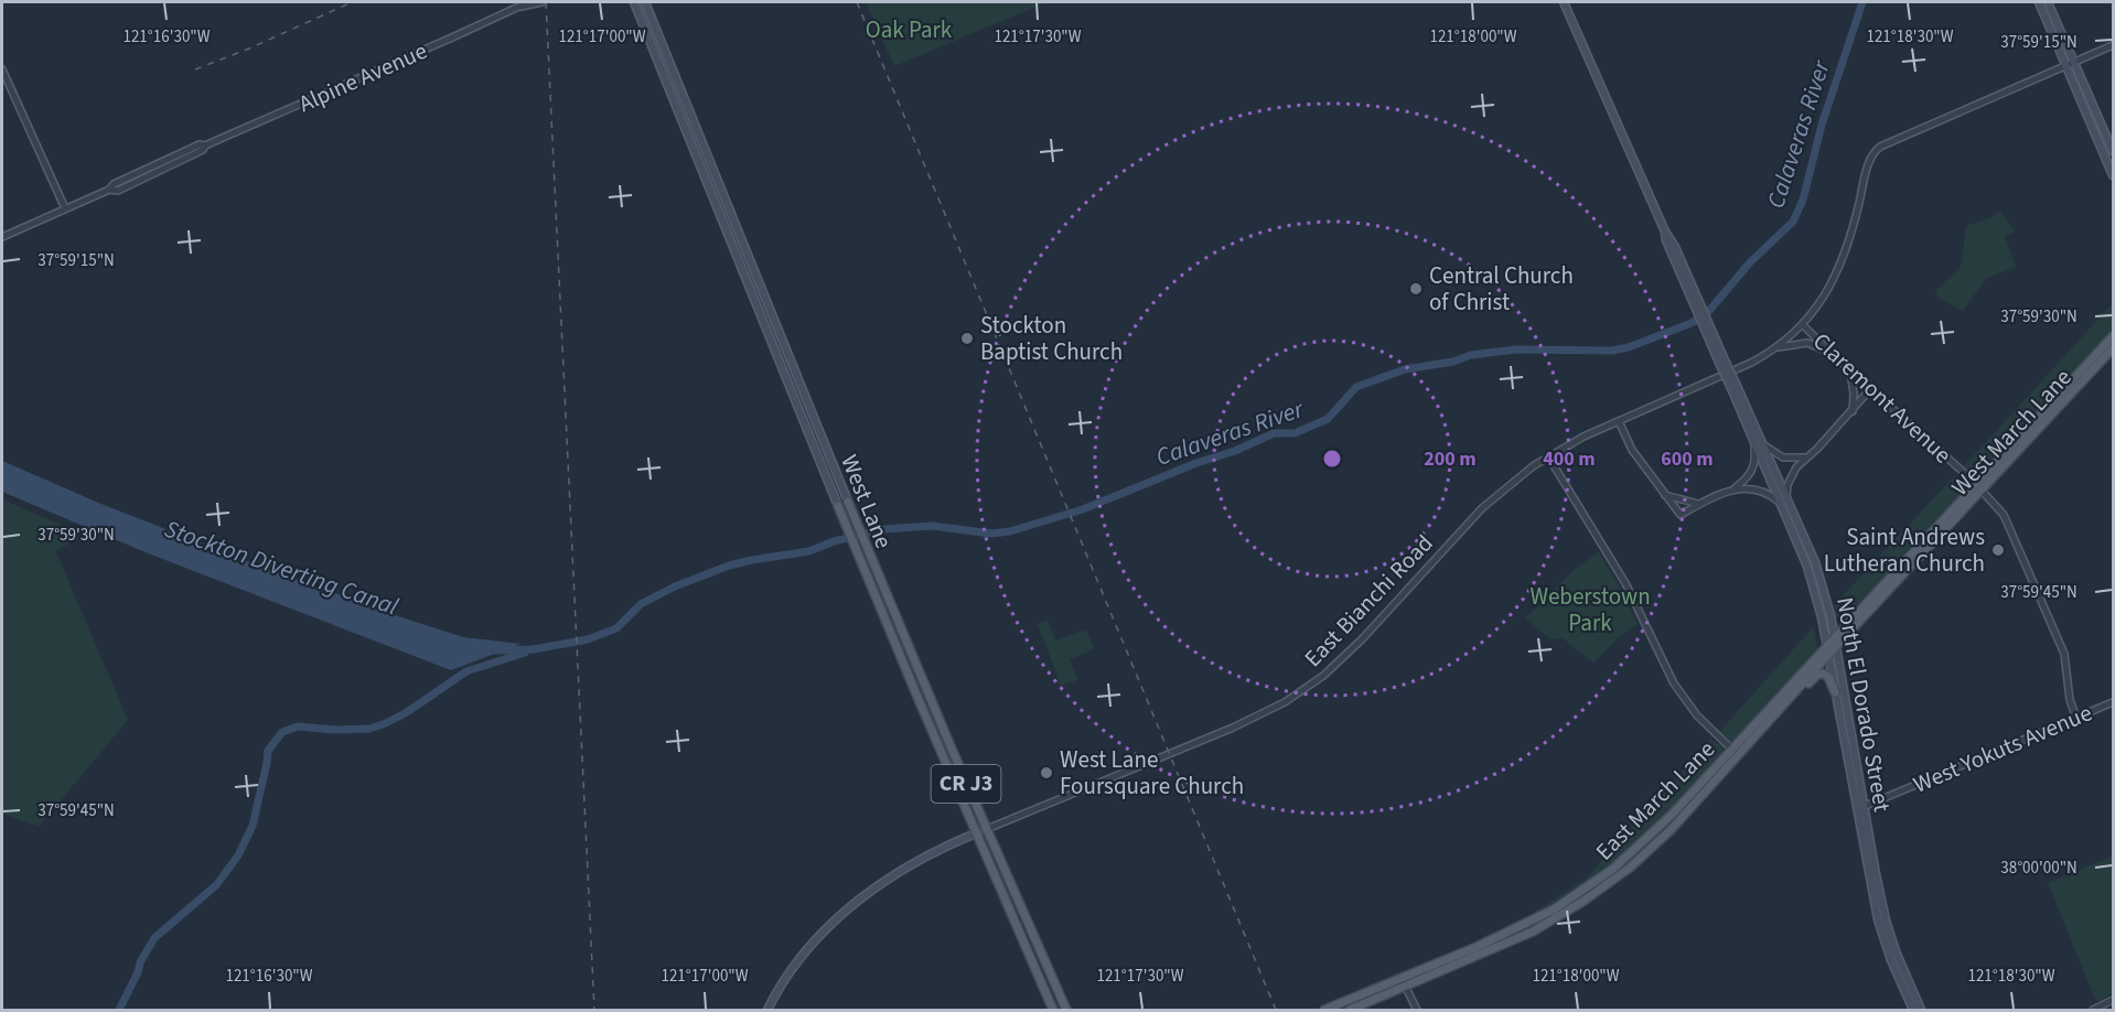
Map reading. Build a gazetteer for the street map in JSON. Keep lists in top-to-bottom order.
{
  "streets": {
    "main road": [
      "West March Lane",
      "West Lane",
      "East Bianchi Road",
      "North El Dorado Street",
      "CR J3",
      "East March Lane"
    ],
    "street": ["Alpine Avenue", "Claremont Avenue", "West Yokuts Avenue"]
  },
  "crossings": [
    ["Claremont Avenue", "West March Lane"],
    ["Claremont Avenue", "West Yokuts Avenue"],
    ["West March Lane", "North El Dorado Street"],
    ["West March Lane", "East March Lane"],
    ["West Lane", "East Bianchi Road"],
    ["North El Dorado Street", "West Yokuts Avenue"],
    ["North El Dorado Street", "East March Lane"]
  ],
  "water": ["Calaveras River", "Stockton Diverting Canal"],
  "parks": ["Oak Park", "Weberstown Park"],
  "places": [
    "Central Church of Christ",
    "Stockton Baptist Church",
    "Saint Andrews Lutheran Church",
    "West Lane Foursquare Church"
  ],
  "coordinates": [
    "121°16'30\"W",
    "121°17'00\"W",
    "121°17'30\"W",
    "121°18'00\"W",
    "121°18'30\"W",
    "37°59'15\"N",
    "37°59'30\"N",
    "37°59'45\"N",
    "38°00'00\"N"
  ],
  "rings": ["200 m", "400 m", "600 m"]
}
